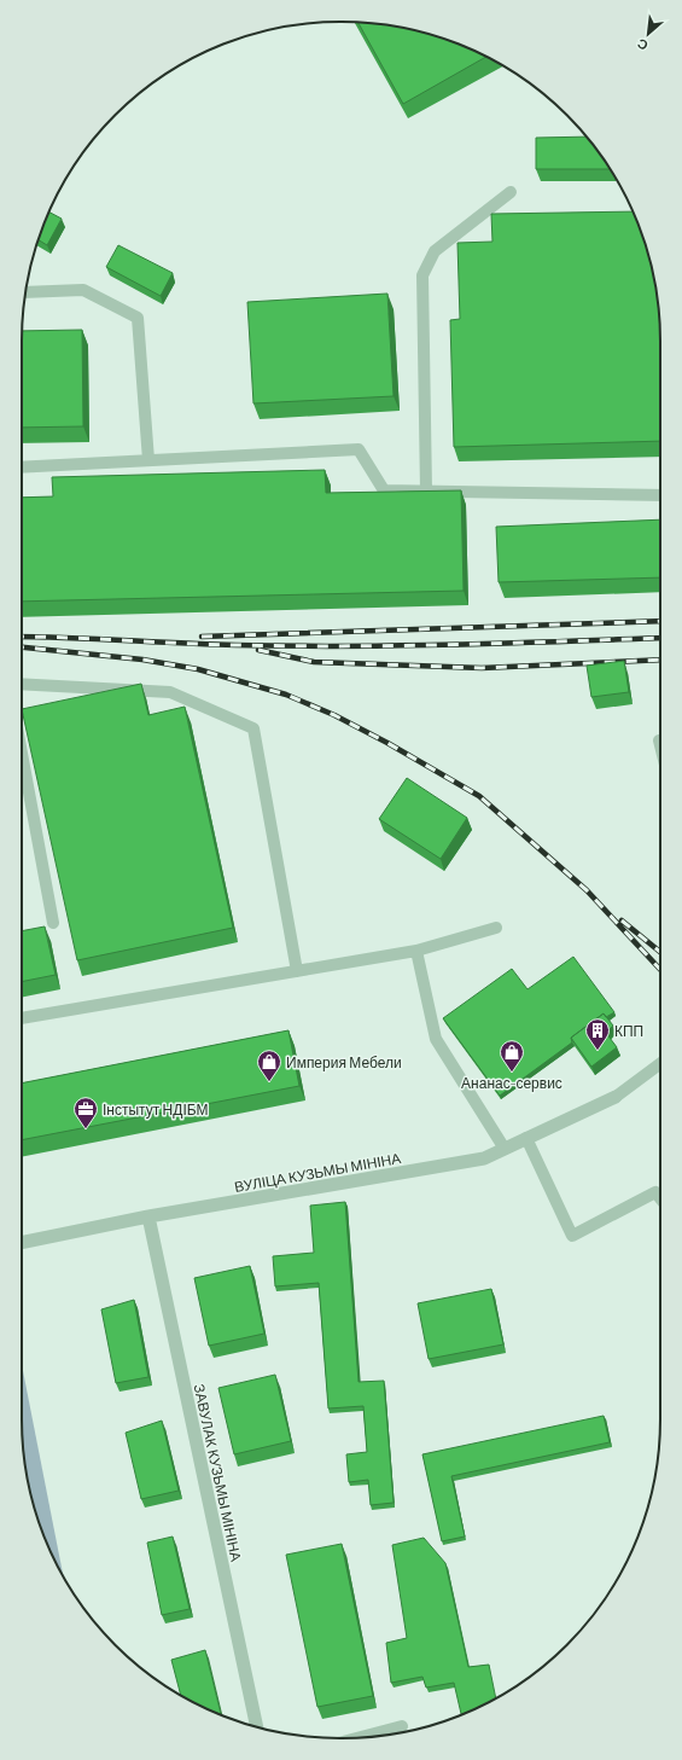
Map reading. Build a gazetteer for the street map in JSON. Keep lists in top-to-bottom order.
{
  "streets": {
    "street": ["ВУЛІЦА КУЗЬМЫ МІНІНА", "ЗАВУЛАК КУЗЬМЫ МІНІНА"]
  },
  "crossings": [
    ["ВУЛІЦА КУЗЬМЫ МІНІНА", "ЗАВУЛАК КУЗЬМЫ МІНІНА"]
  ],
  "places": {
    "building": ["КПП"],
    "shop": ["Ананас-сервис", "Империя Мебели"],
    "office": ["Інстытут НДІБМ"]
  },
  "north": "bottom left"
}
